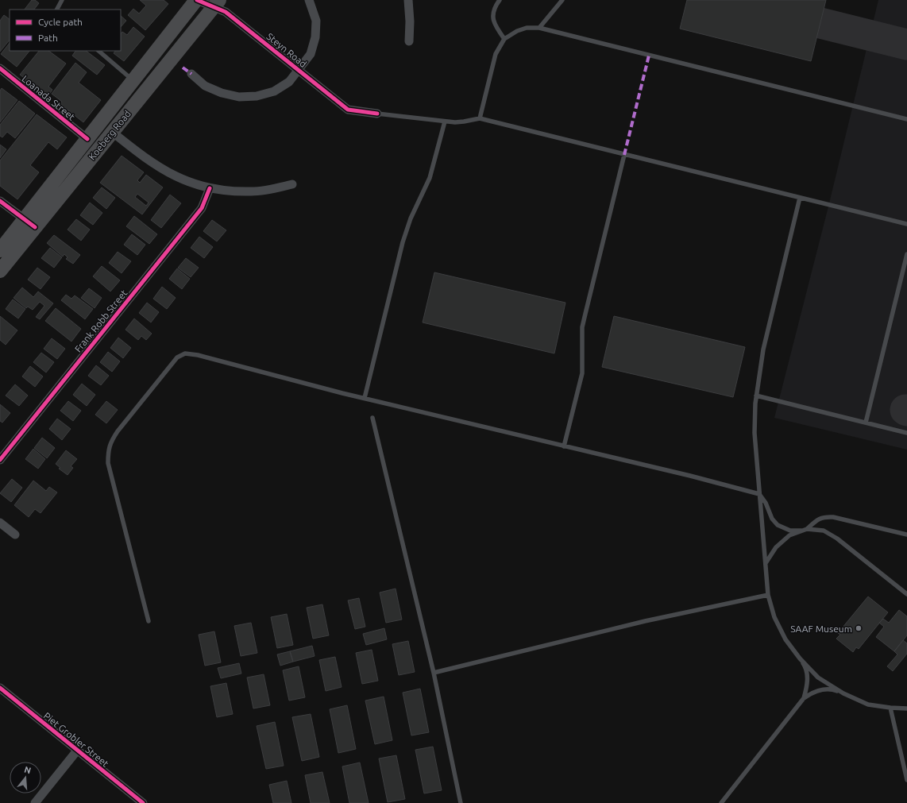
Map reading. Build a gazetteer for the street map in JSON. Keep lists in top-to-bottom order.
{
  "streets": {
    "main road": ["Koeberg Road"],
    "street": [
      "Steyn Road",
      "Loanada Street",
      "Frank Robb Street",
      "Piet Grobler Street"
    ]
  },
  "crossings": [
    ["Steyn Road", "Koeberg Road"],
    ["Loanada Street", "Koeberg Road"]
  ],
  "places": ["SAAF Museum"],
  "legend": ["Cycle path", "Path"],
  "north": "top"
}
